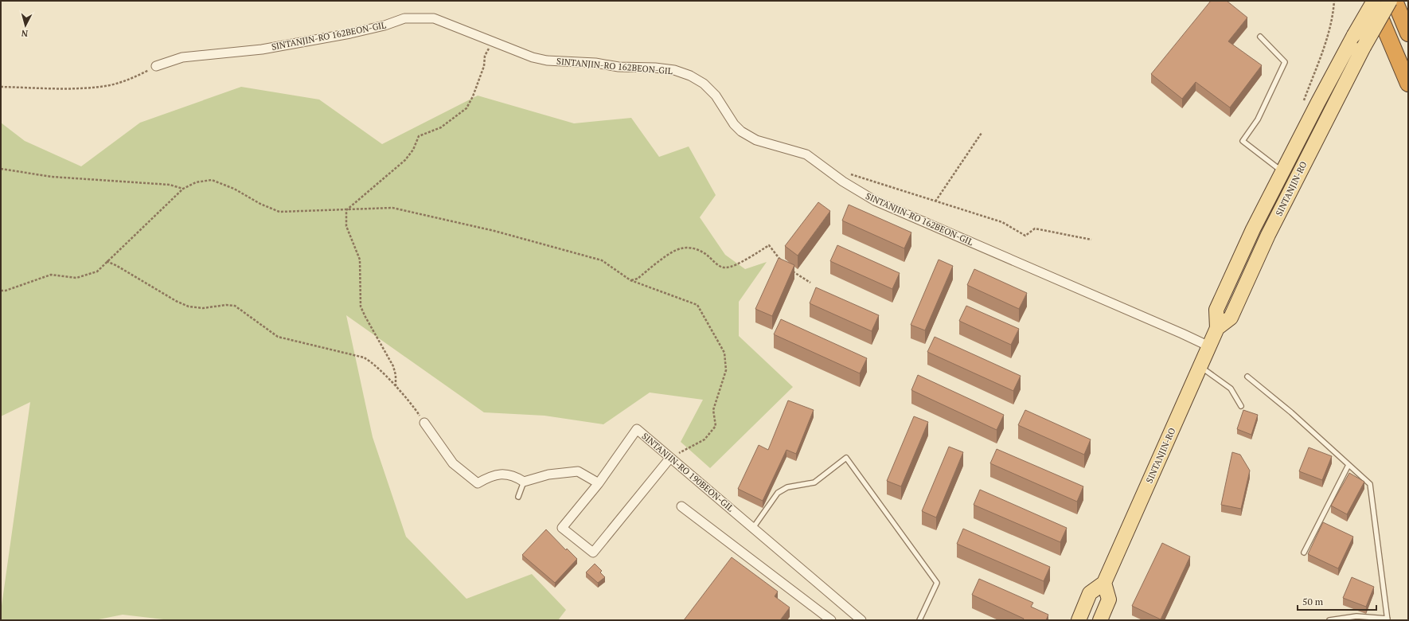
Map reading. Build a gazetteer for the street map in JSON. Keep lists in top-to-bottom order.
{
  "streets": {
    "main road": ["SINTANJIN-RO"],
    "street": ["SINTANJIN-RO 162BEON-GIL", "SINTANJIN-RO 190BEON-GIL"]
  },
  "crossings": [
    ["SINTANJIN-RO 162BEON-GIL", "SINTANJIN-RO"]
  ],
  "scale_bar": "50 m",
  "north": "bottom"
}
